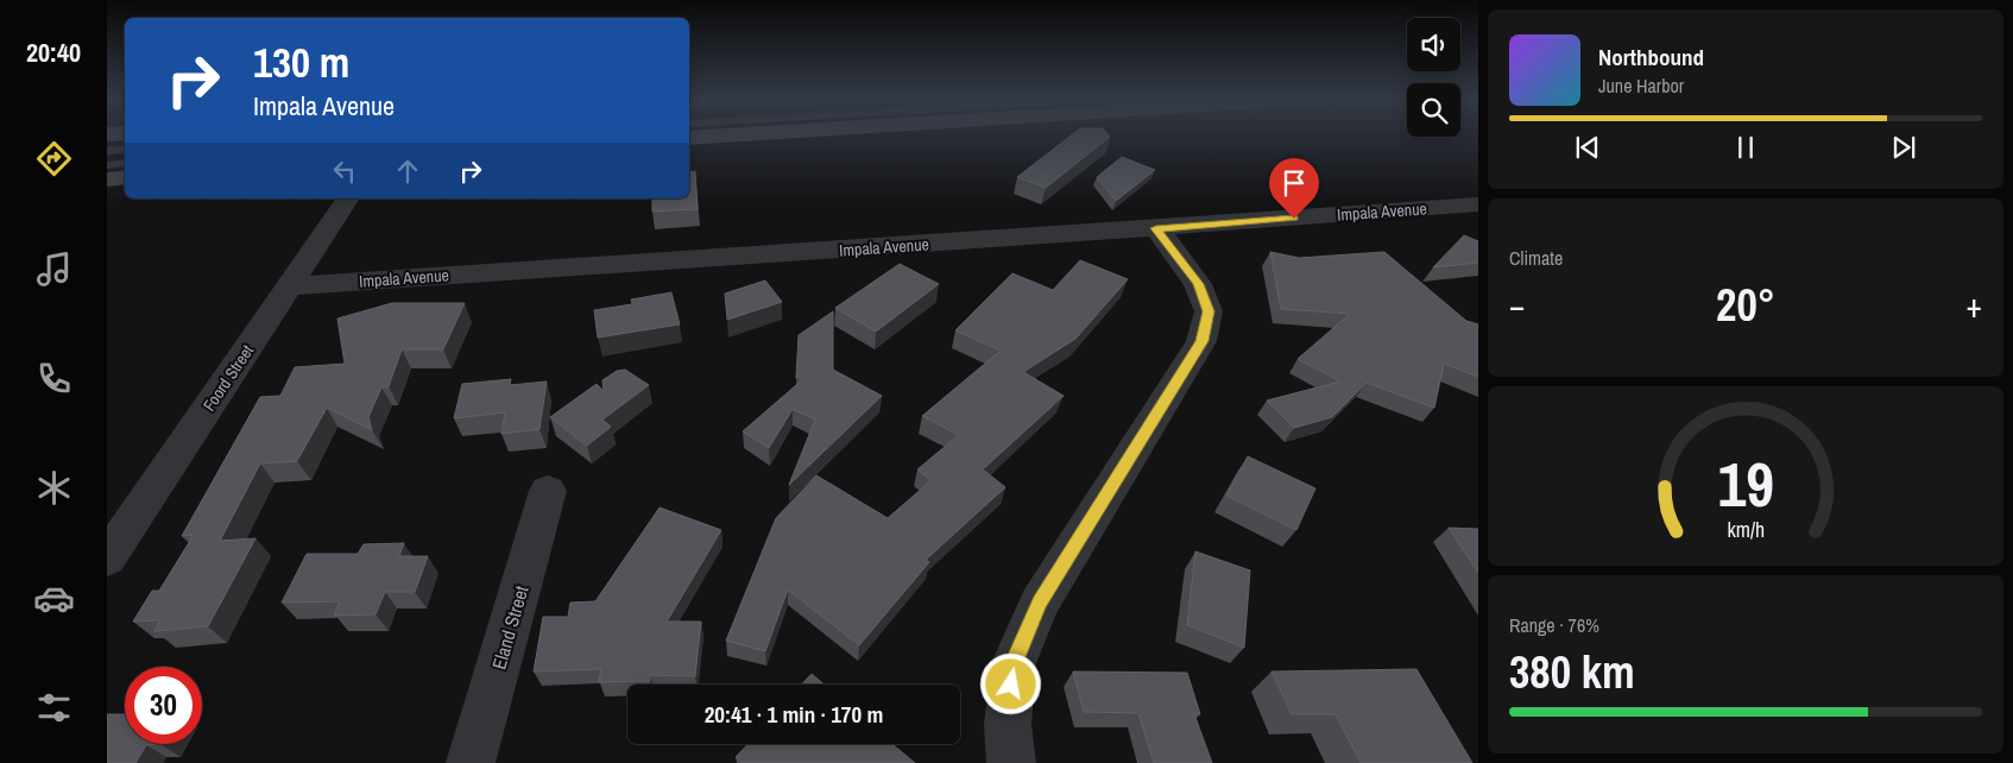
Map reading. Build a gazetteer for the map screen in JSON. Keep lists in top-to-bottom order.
{
  "streets": {
    "street": ["Impala Avenue", "Foord Street", "Eland Street"]
  },
  "crossings": [
    ["Impala Avenue", "Foord Street"]
  ],
  "page": {
    "tabs": "20:40",
    "turn": ["130 m", "Impala Avenue"],
    "song": ["Northbound", "June Harbor"],
    "tile": [
      "Climate",
      ["Range · 76%", "380 km"]
    ],
    "heat": ["−", "20°", "+"],
    "limit": "30",
    "trip": "20:41 · 1 min · 170 m",
    "gauge": ["19", "km/h"]
  }
}
